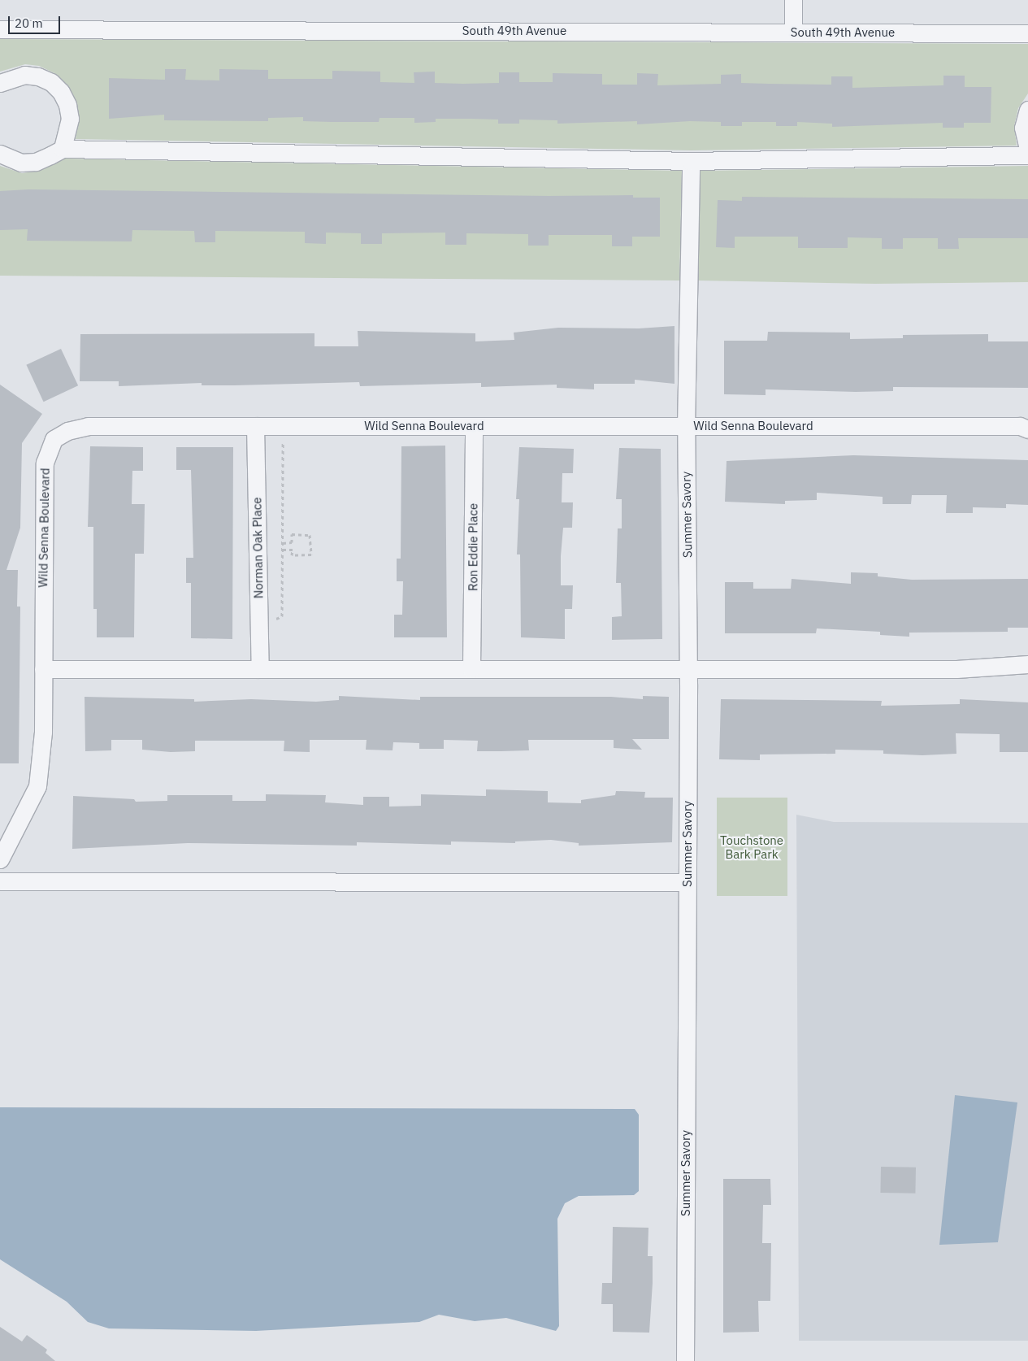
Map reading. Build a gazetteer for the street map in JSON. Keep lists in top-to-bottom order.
{
  "streets": {
    "street": [
      "South 49th Avenue",
      "Wild Senna Boulevard",
      "Summer Savory",
      "Ron Eddie Place",
      "Norman Oak Place"
    ]
  },
  "crossings": [
    ["Wild Senna Boulevard", "Summer Savory"],
    ["Wild Senna Boulevard", "Ron Eddie Place"],
    ["Wild Senna Boulevard", "Norman Oak Place"]
  ],
  "parks": ["Touchstone Bark Park"],
  "scale_bar": "20 m"
}
